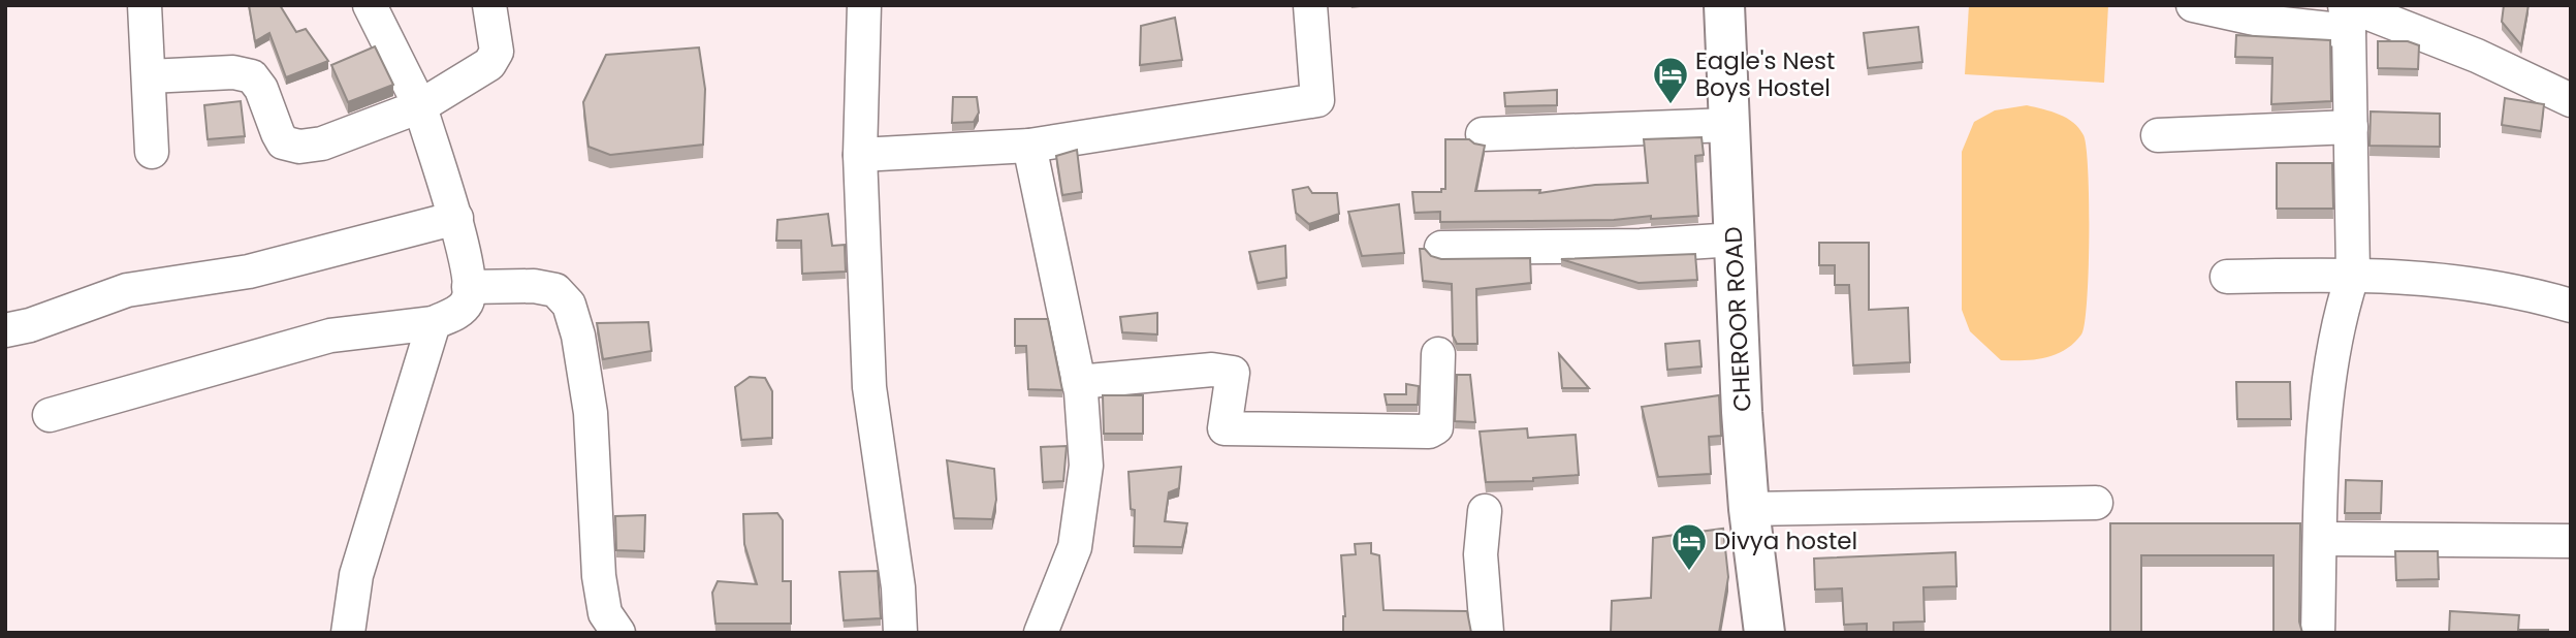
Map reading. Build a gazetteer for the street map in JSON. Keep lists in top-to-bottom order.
{
  "streets": {
    "main road": ["CHEROOR ROAD"]
  },
  "places": {
    "hotel": ["Eagle's Nest Boys Hostel", "Divya hostel"]
  }
}
